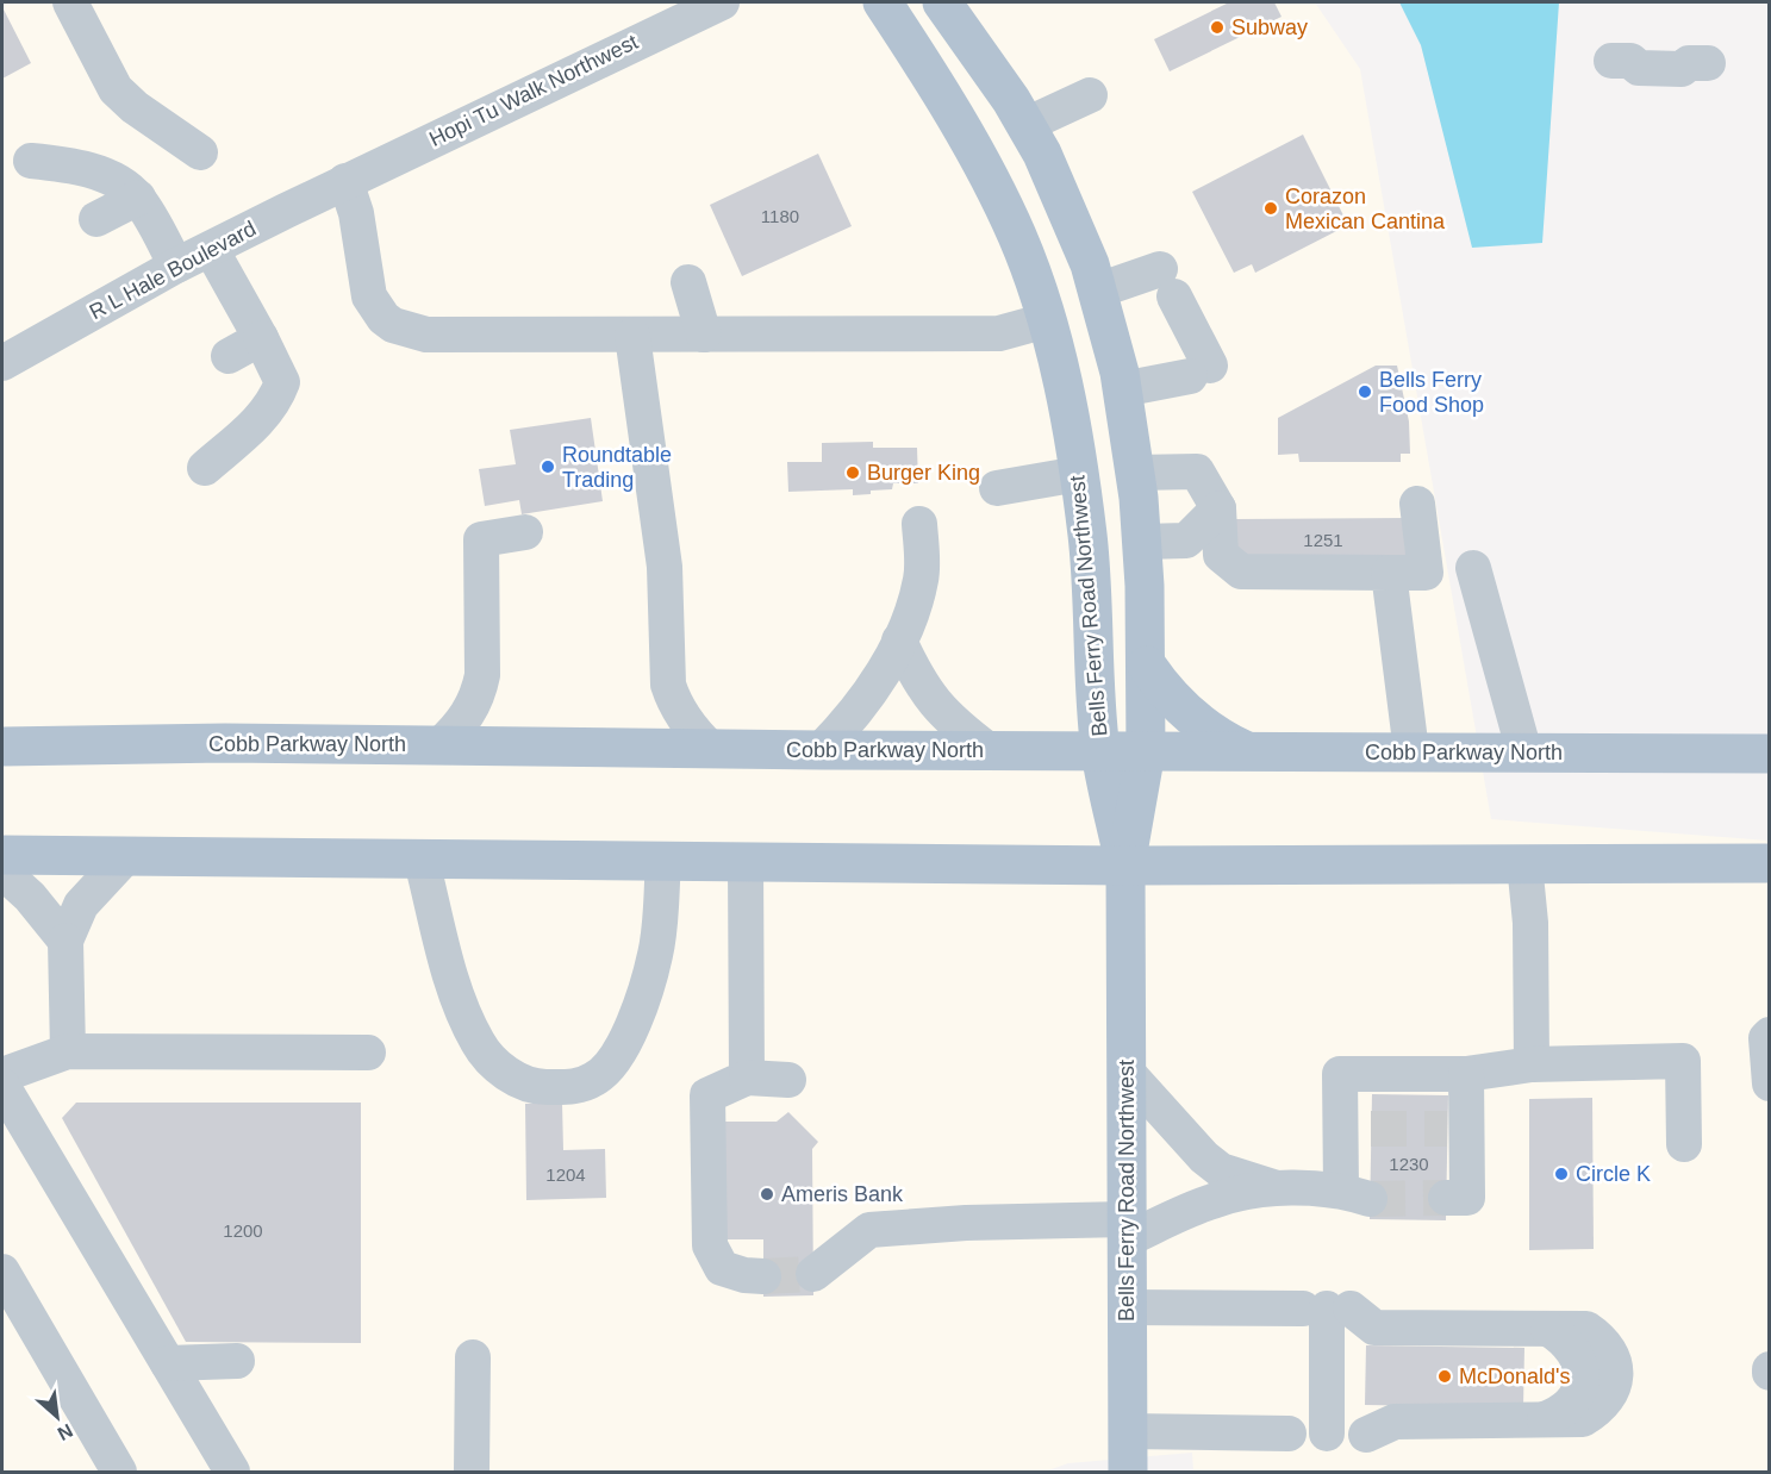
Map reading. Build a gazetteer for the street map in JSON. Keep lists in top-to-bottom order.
{
  "streets": {
    "main road": ["Bells Ferry Road Northwest", "Cobb Parkway North"],
    "street": ["Hopi Tu Walk Northwest", "R L Hale Boulevard"]
  },
  "crossings": [
    ["Hopi Tu Walk Northwest", "R L Hale Boulevard"],
    ["Bells Ferry Road Northwest", "Cobb Parkway North"]
  ],
  "places": [
    "Subway",
    "Corazon Mexican Cantina",
    "Bells Ferry Food Shop",
    "Roundtable Trading",
    "Burger King",
    "Circle K",
    "Ameris Bank",
    "McDonald's"
  ],
  "house_numbers": [
    "1180",
    "1251",
    "1230",
    "1204",
    "1200"
  ],
  "north": "bottom right"
}
